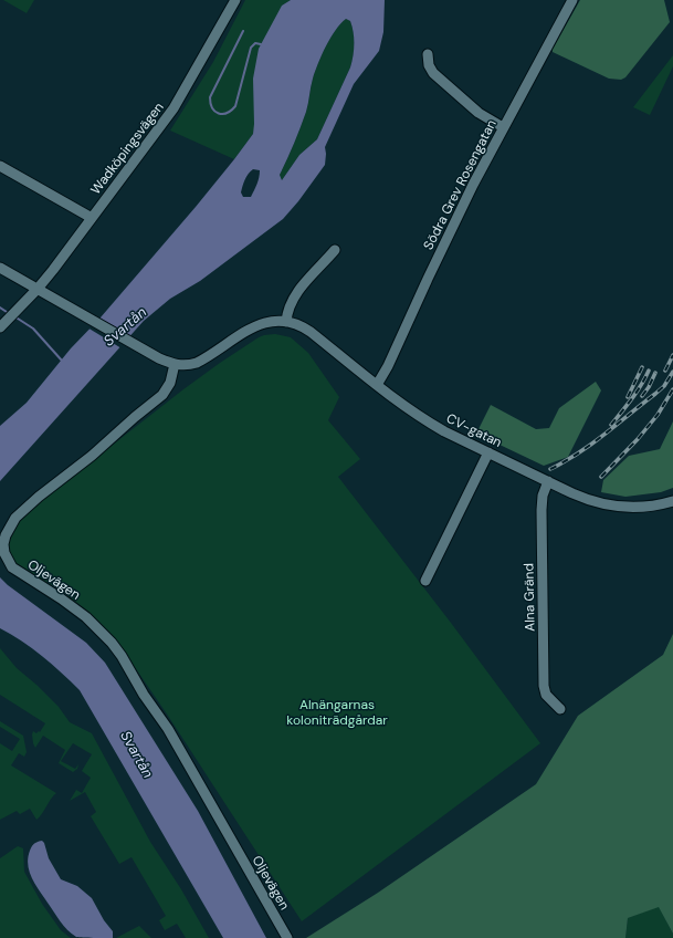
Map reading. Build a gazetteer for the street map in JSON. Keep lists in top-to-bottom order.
{
  "streets": {
    "street": [
      "Wadköpingsvägen",
      "Södra Grev Rosengatan",
      "CV-gatan",
      "Oljevägen",
      "Alna Gränd"
    ]
  },
  "crossings": [
    ["Södra Grev Rosengatan", "CV-gatan"],
    ["CV-gatan", "Alna Gränd"]
  ],
  "water": ["Svartån"],
  "parks": ["Alnängarnas koloniträdgårdar"]
}
